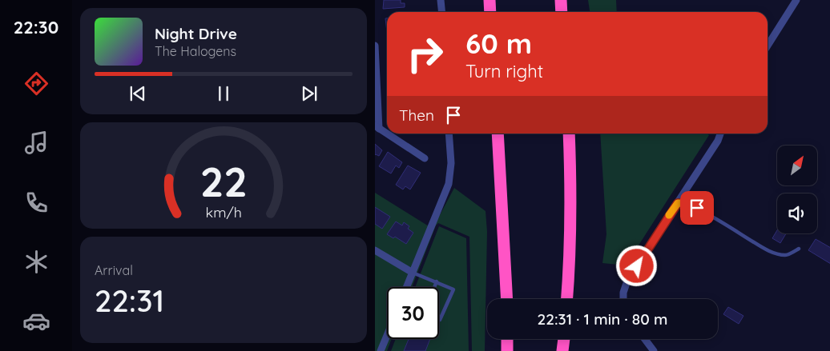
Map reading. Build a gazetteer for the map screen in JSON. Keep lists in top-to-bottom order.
{
  "north": "top right",
  "page": {
    "tabs": "22:30",
    "turn": ["60 m", "Turn right"],
    "song": ["Night Drive", "The Halogens"],
    "then": "Then",
    "tile": ["Arrival", "22:31"],
    "limit": "30",
    "trip": "22:31 · 1 min · 80 m",
    "gauge": ["22", "km/h"]
  }
}
